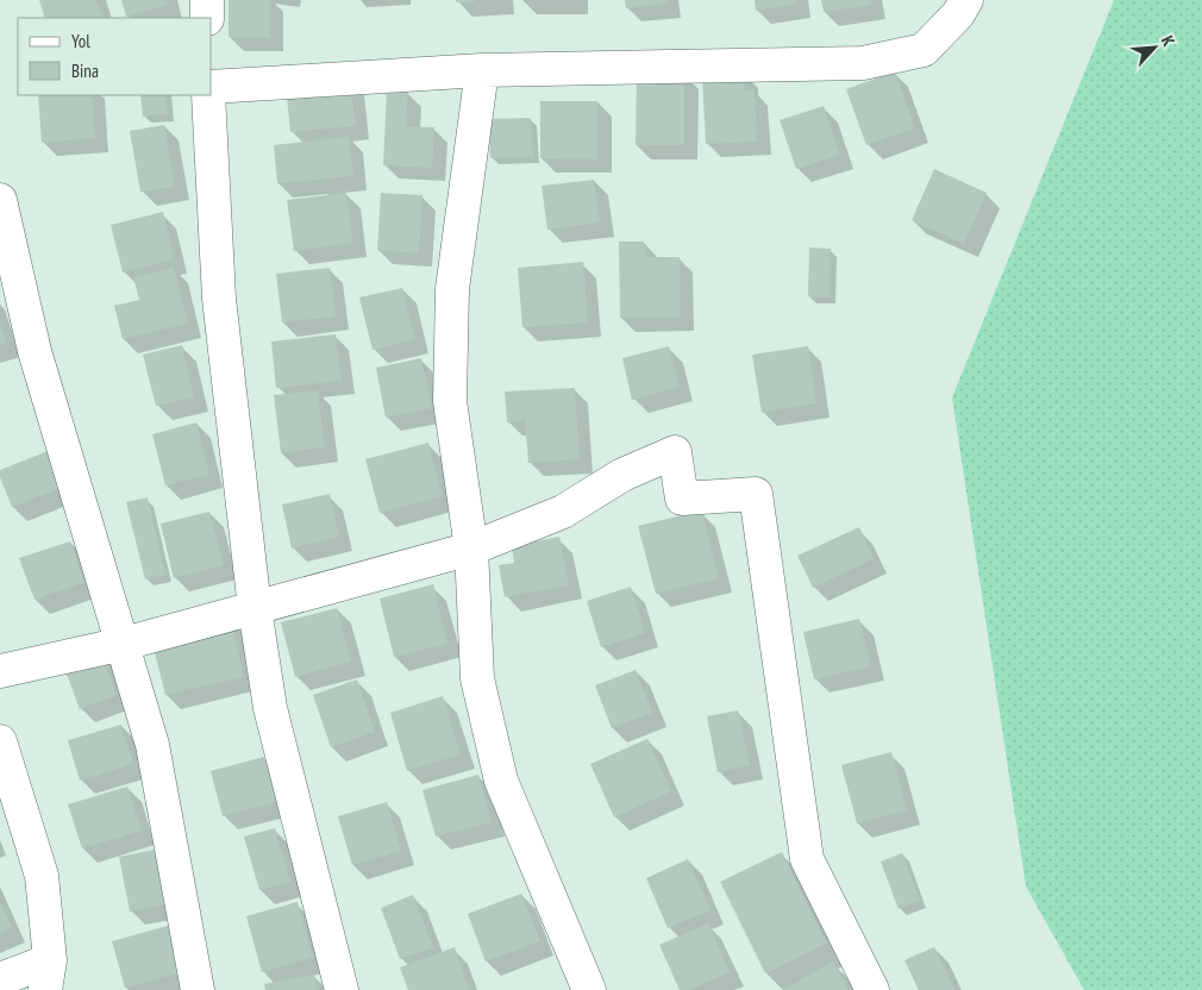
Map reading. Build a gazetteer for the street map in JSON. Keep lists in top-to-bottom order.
{
  "legend": ["Yol", "Bina"],
  "north": "top right"
}
